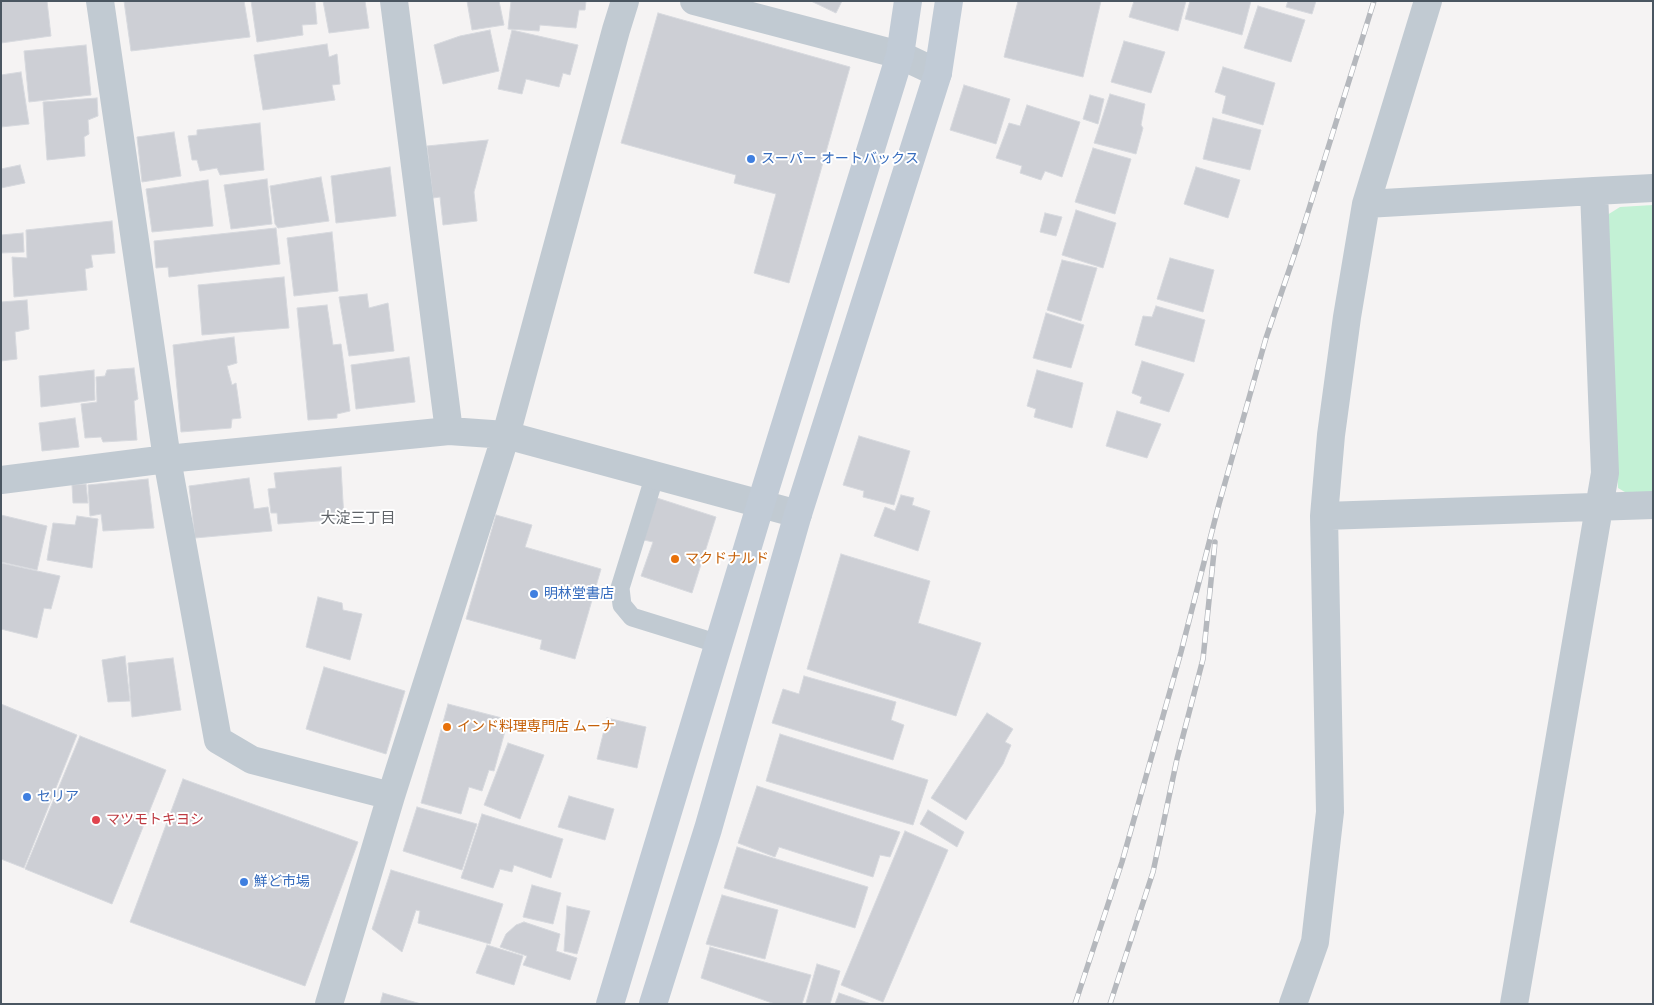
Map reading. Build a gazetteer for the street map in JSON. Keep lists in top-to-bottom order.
{
  "districts": ["大淀三丁目"],
  "places": [
    "スーパー オートバックス",
    "マクドナルド",
    "明林堂書店",
    "インド料理専門店 ムーナ",
    "セリア",
    "マツモトキヨシ",
    "鮮ど市場"
  ]
}
